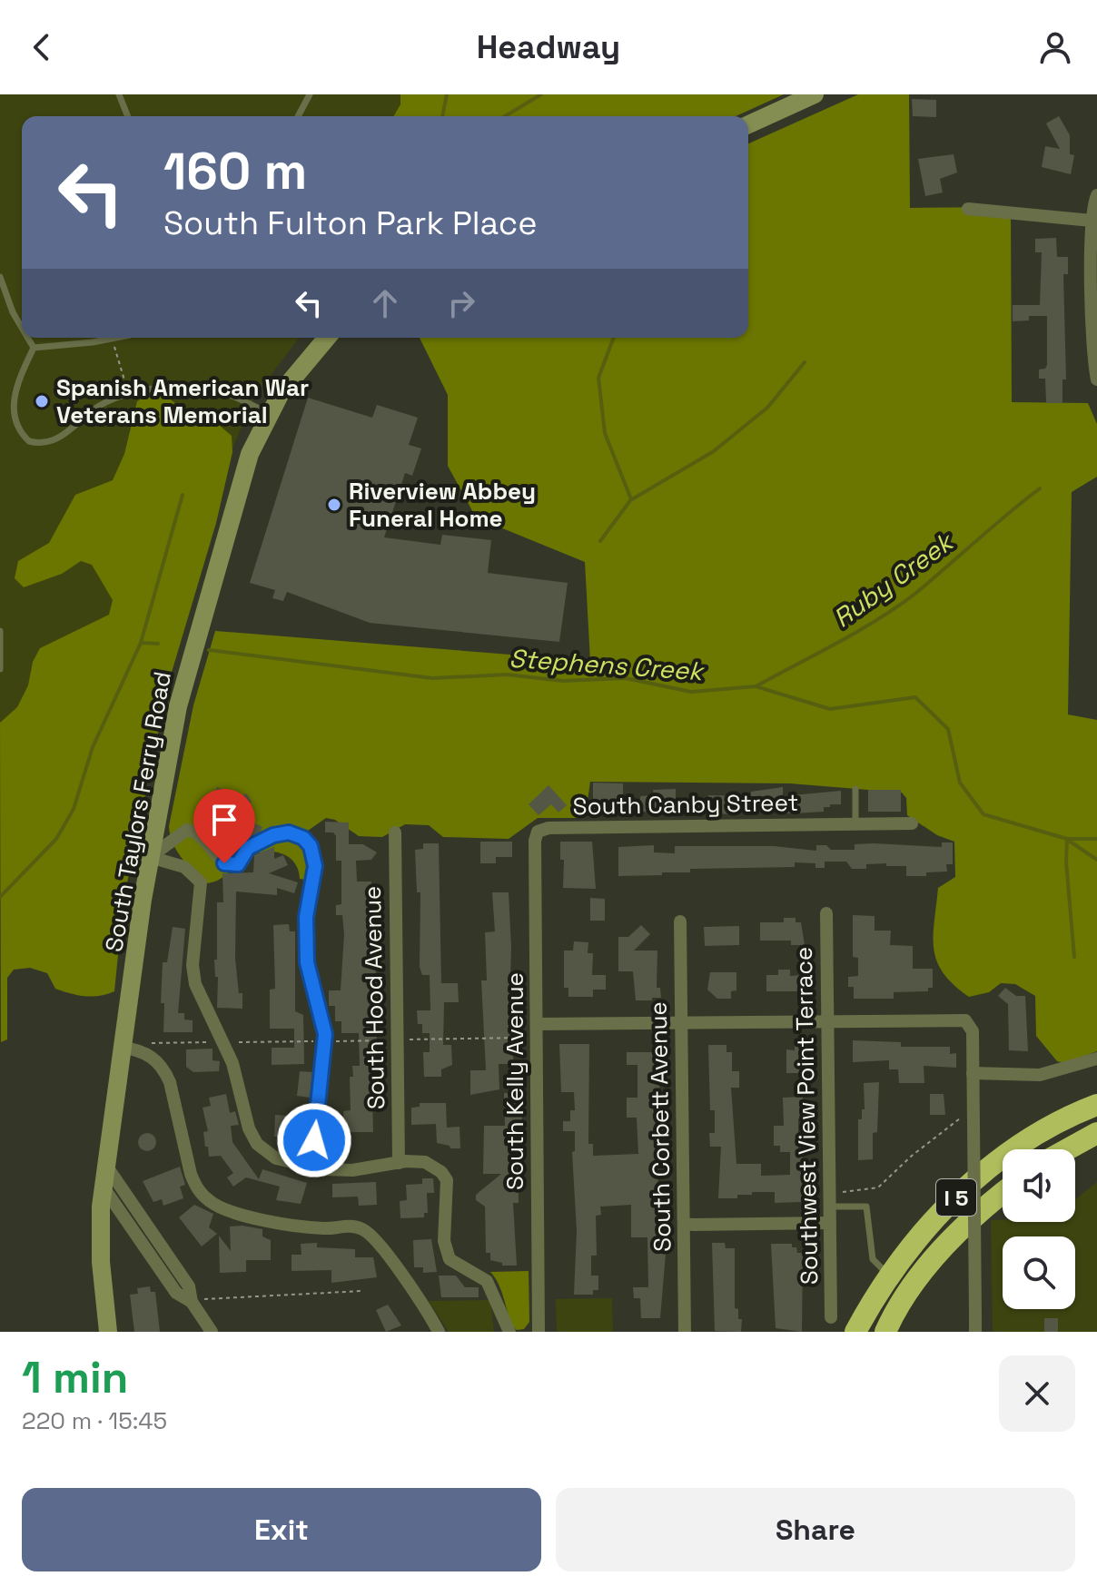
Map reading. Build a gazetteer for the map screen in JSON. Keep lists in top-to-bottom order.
{
  "streets": {
    "highway": ["I 5"],
    "main road": ["South Taylors Ferry Road"],
    "street": [
      "South Canby Street",
      "South Hood Avenue",
      "South Kelly Avenue",
      "Southwest View Point Terrace",
      "South Corbett Avenue"
    ]
  },
  "crossings": [
    ["South Canby Street", "South Kelly Avenue"]
  ],
  "water": ["Ruby Creek", "Stephens Creek"],
  "places": ["Spanish American War Veterans Memorial", "Riverview Abbey Funeral Home"],
  "page": {
    "header": "Headway",
    "turn": ["160 m", "South Fulton Park Place"],
    "heading": ["1 min", "220 m · 15:45"],
    "buttons": ["Exit", "Share"]
  }
}
